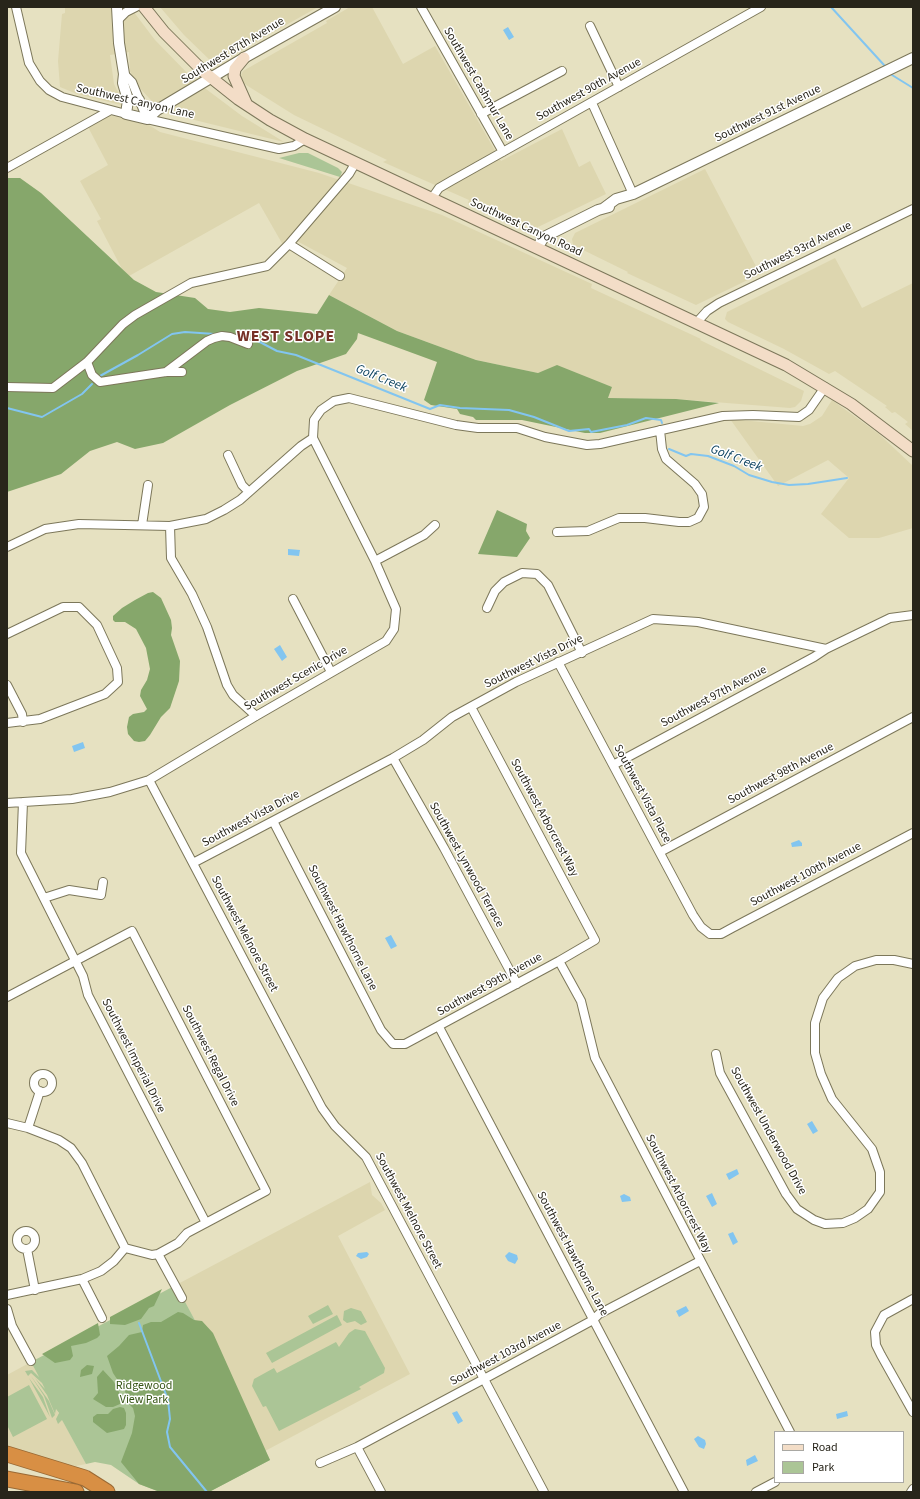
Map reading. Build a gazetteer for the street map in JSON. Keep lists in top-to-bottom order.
{
  "streets": {
    "main road": ["Southwest Canyon Road"],
    "street": [
      "Southwest 87th Avenue",
      "Southwest Cashmur Lane",
      "Southwest 90th Avenue",
      "Southwest Canyon Lane",
      "Southwest 91st Avenue",
      "Southwest 93rd Avenue",
      "Southwest Vista Drive",
      "Southwest Scenic Drive",
      "Southwest 97th Avenue",
      "Southwest 98th Avenue",
      "Southwest Vista Place",
      "Southwest Arborcrest Way",
      "Southwest Lynwood Terrace",
      "Southwest 100th Avenue",
      "Southwest Hawthorne Lane",
      "Southwest Melnore Street",
      "Southwest 99th Avenue",
      "Southwest Imperial Drive",
      "Southwest Regal Drive",
      "Southwest Underwood Drive",
      "Southwest 103rd Avenue"
    ]
  },
  "crossings": [
    ["Southwest 87th Avenue", "Southwest Canyon Lane"],
    ["Southwest 87th Avenue", "Southwest Canyon Road"],
    ["Southwest Cashmur Lane", "Southwest 90th Avenue"],
    ["Southwest 90th Avenue", "Southwest Canyon Road"],
    ["Southwest Canyon Lane", "Southwest Canyon Road"],
    ["Southwest 91st Avenue", "Southwest Canyon Road"],
    ["Southwest Canyon Road", "Southwest 93rd Avenue"],
    ["Southwest Vista Drive", "Southwest 97th Avenue"],
    ["Southwest Vista Drive", "Southwest Vista Place"],
    ["Southwest Vista Drive", "Southwest Arborcrest Way"],
    ["Southwest Vista Drive", "Southwest Lynwood Terrace"],
    ["Southwest Vista Drive", "Southwest Hawthorne Lane"],
    ["Southwest Vista Drive", "Southwest Melnore Street"],
    ["Southwest Scenic Drive", "Southwest Melnore Street"],
    ["Southwest Scenic Drive", "Southwest Imperial Drive"],
    ["Southwest 97th Avenue", "Southwest Vista Place"],
    ["Southwest 98th Avenue", "Southwest Vista Place"],
    ["Southwest Vista Place", "Southwest 100th Avenue"],
    ["Southwest Arborcrest Way", "Southwest 99th Avenue"],
    ["Southwest Arborcrest Way", "Southwest 103rd Avenue"],
    ["Southwest Lynwood Terrace", "Southwest 99th Avenue"],
    ["Southwest Hawthorne Lane", "Southwest 99th Avenue"],
    ["Southwest Hawthorne Lane", "Southwest 103rd Avenue"],
    ["Southwest Melnore Street", "Southwest 103rd Avenue"],
    ["Southwest Imperial Drive", "Southwest Regal Drive"]
  ],
  "districts": ["WEST SLOPE"],
  "water": ["Golf Creek"],
  "parks": ["Ridgewood View Park"],
  "legend": ["Road", "Park"]
}
